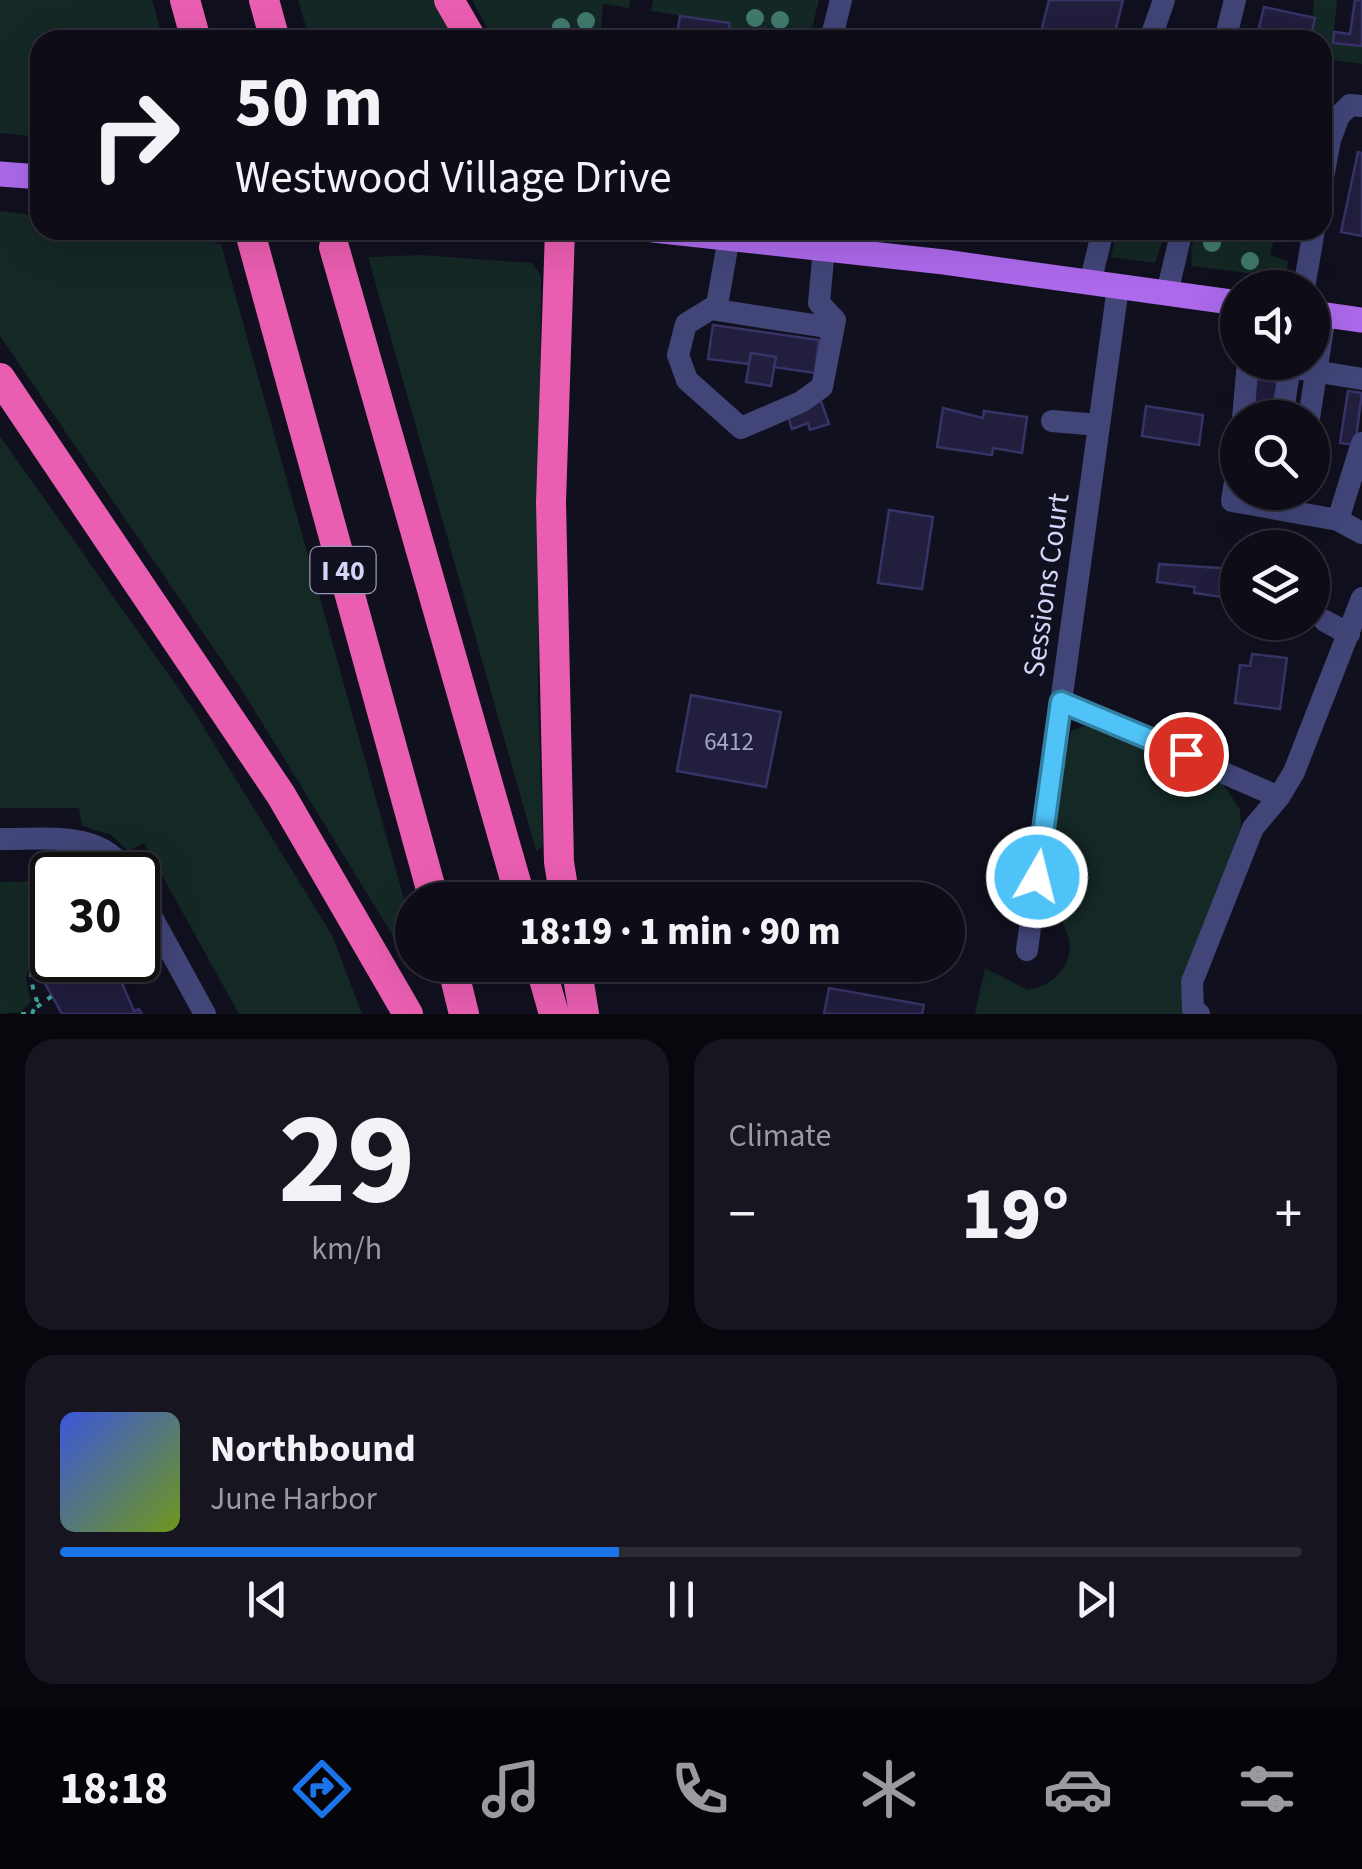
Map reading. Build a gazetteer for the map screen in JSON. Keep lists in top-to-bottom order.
{
  "streets": {
    "highway": ["I 40"],
    "street": ["Sessions Court"]
  },
  "house_numbers": ["6412"],
  "page": {
    "turn": ["50 m", "Westwood Village Drive"],
    "limit": "30",
    "trip": "18:19 · 1 min · 90 m",
    "tile": [
      ["29", "km/h"],
      "Climate"
    ],
    "heat": ["−", "19°", "+"],
    "song": ["Northbound", "June Harbor"],
    "tabs": "18:18"
  }
}
